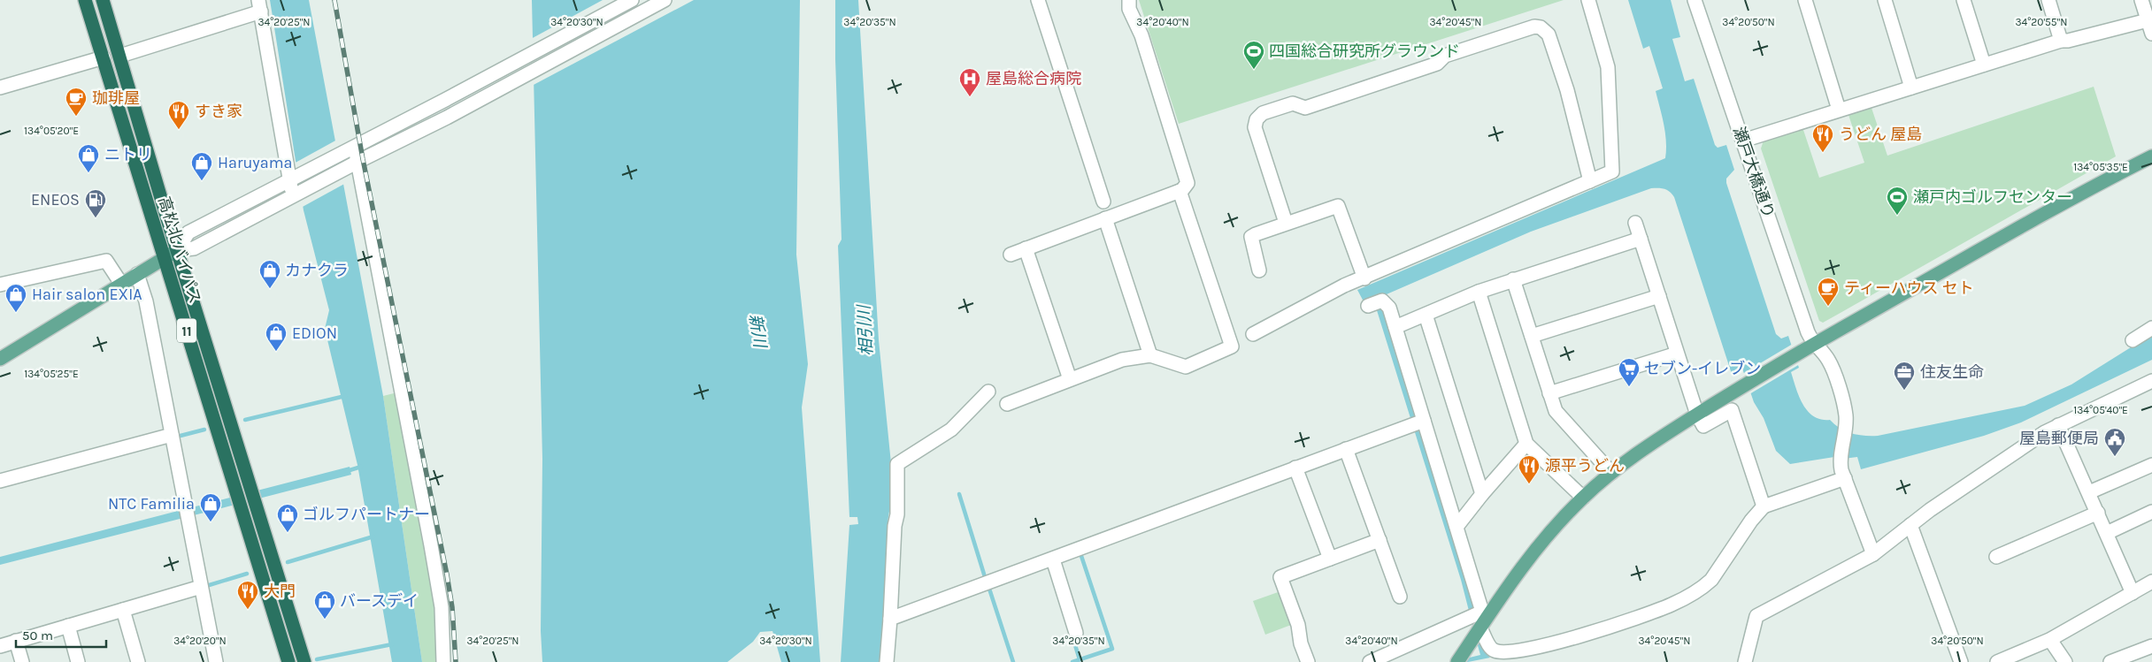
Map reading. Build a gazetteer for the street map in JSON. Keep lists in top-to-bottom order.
{
  "streets": {
    "highway": ["高松北バイパス", "11"],
    "street": ["瀬戸大橋通り"]
  },
  "water": ["新川", "相引川"],
  "places": {
    "sports": ["四国総合研究所グラウンド", "瀬戸内ゴルフセンター"],
    "hospital": ["屋島総合病院"],
    "cafe": ["珈琲屋", "ティーハウス セト"],
    "restaurant": [
      "すき家",
      "うどん 屋島",
      "源平うどん",
      "大門"
    ],
    "shop": [
      "ニトリ",
      "Haruyama",
      "カナクラ",
      "Hair salon EXIA",
      "EDION",
      "NTC Familia",
      "ゴルフパートナー",
      "バースデイ"
    ],
    "fuel station": ["ENEOS"],
    "supermarket": ["セブン-イレブン"],
    "office": ["住友生命"],
    "public building": ["屋島郵便局"]
  },
  "scale_bar": "50 m",
  "coordinates": [
    "34°20'25\"N",
    "34°20'30\"N",
    "34°20'35\"N",
    "34°20'40\"N",
    "34°20'45\"N",
    "34°20'50\"N",
    "34°20'55\"N",
    "134°05'20\"E",
    "134°05'35\"E",
    "134°05'25\"E",
    "134°05'40\"E",
    "34°20'20\"N"
  ]
}
